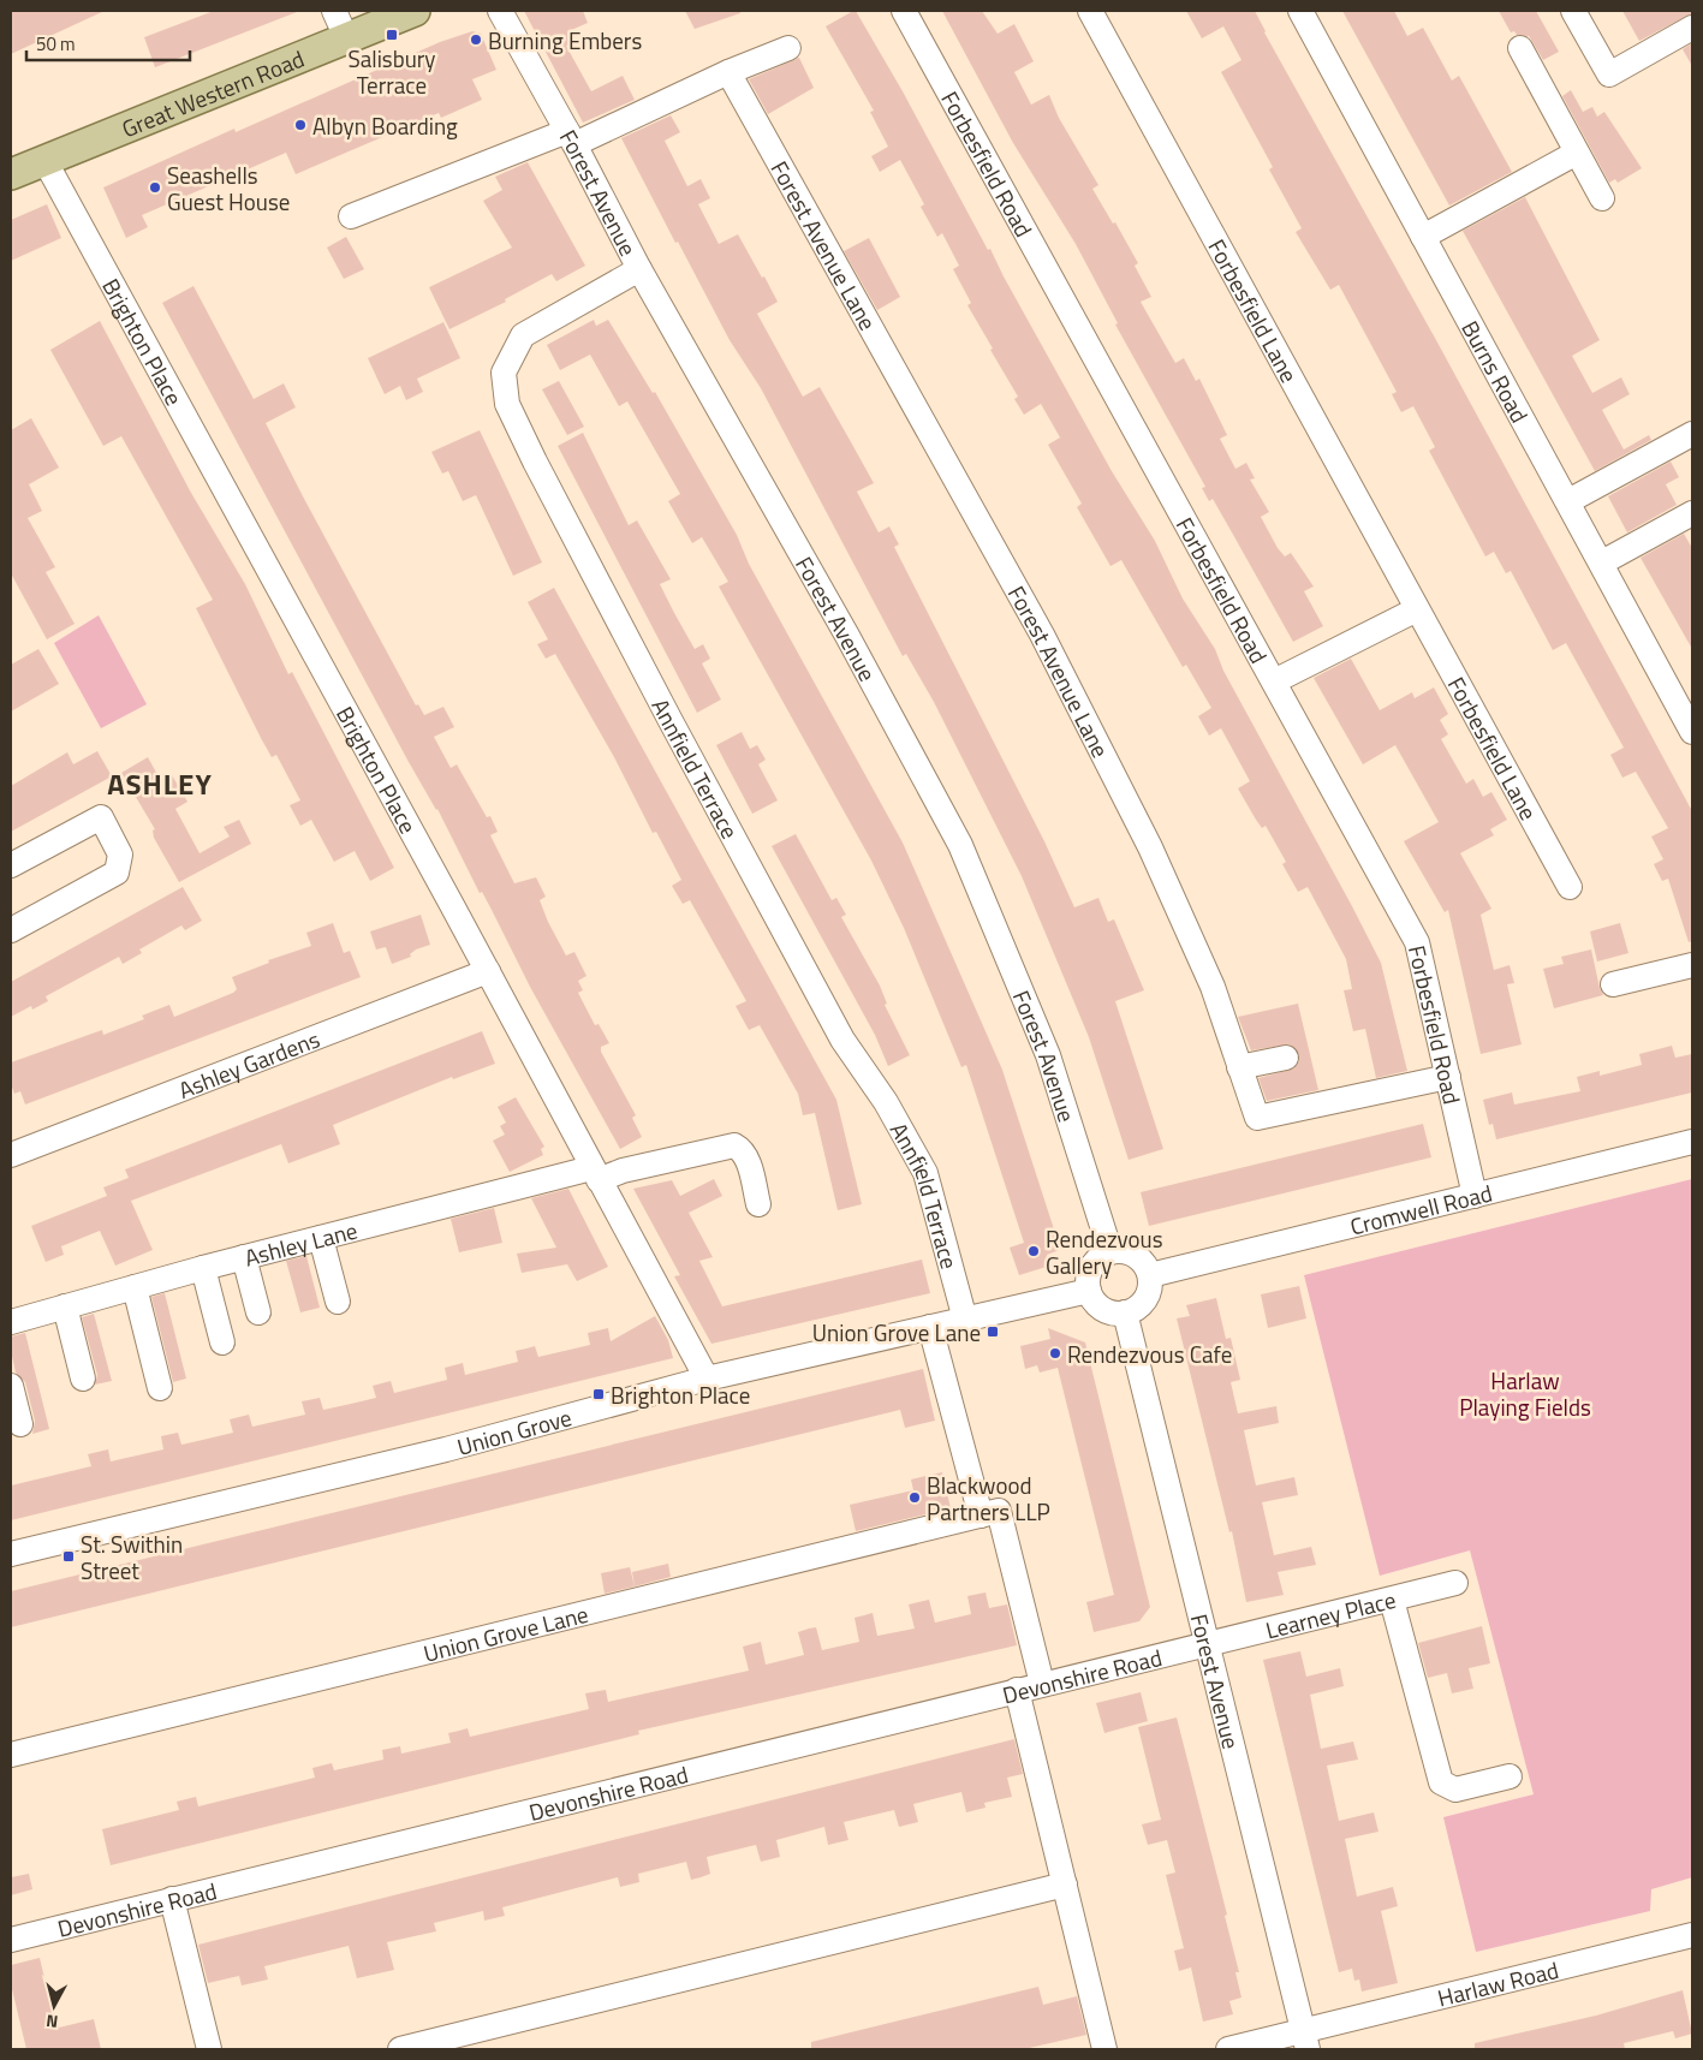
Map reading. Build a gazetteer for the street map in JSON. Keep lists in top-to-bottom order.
{
  "streets": {
    "main road": ["Great Western Road"],
    "street": [
      "Forbesfield Road",
      "Forest Avenue",
      "Forest Avenue Lane",
      "Forbesfield Lane",
      "Brighton Place",
      "Burns Road",
      "Annfield Terrace",
      "Ashley Gardens",
      "Cromwell Road",
      "Ashley Lane",
      "Union Grove",
      "Learney Place",
      "Union Grove Lane",
      "Devonshire Road",
      "Harlaw Road"
    ]
  },
  "crossings": [
    ["Great Western Road", "Brighton Place"],
    ["Forbesfield Road", "Forest Avenue Lane"],
    ["Forbesfield Road", "Cromwell Road"],
    ["Forest Avenue", "Annfield Terrace"],
    ["Forest Avenue", "Cromwell Road"],
    ["Forest Avenue", "Union Grove"],
    ["Forest Avenue", "Learney Place"],
    ["Forest Avenue", "Devonshire Road"],
    ["Forest Avenue", "Harlaw Road"],
    ["Brighton Place", "Ashley Gardens"],
    ["Brighton Place", "Ashley Lane"],
    ["Brighton Place", "Union Grove"],
    ["Annfield Terrace", "Union Grove"],
    ["Cromwell Road", "Union Grove"],
    ["Learney Place", "Devonshire Road"]
  ],
  "districts": ["ASHLEY"],
  "parks": ["Harlaw Playing Fields"],
  "places": {
    "transit": [
      "Salisbury Terrace",
      "Union Grove Lane",
      "Brighton Place",
      "St. Swithin Street"
    ],
    "other": [
      "Burning Embers",
      "Albyn Boarding",
      "Seashells Guest House",
      "Rendezvous Gallery",
      "Rendezvous Cafe",
      "Blackwood Partners LLP"
    ]
  },
  "scale_bar": "50 m",
  "north": "bottom"
}
